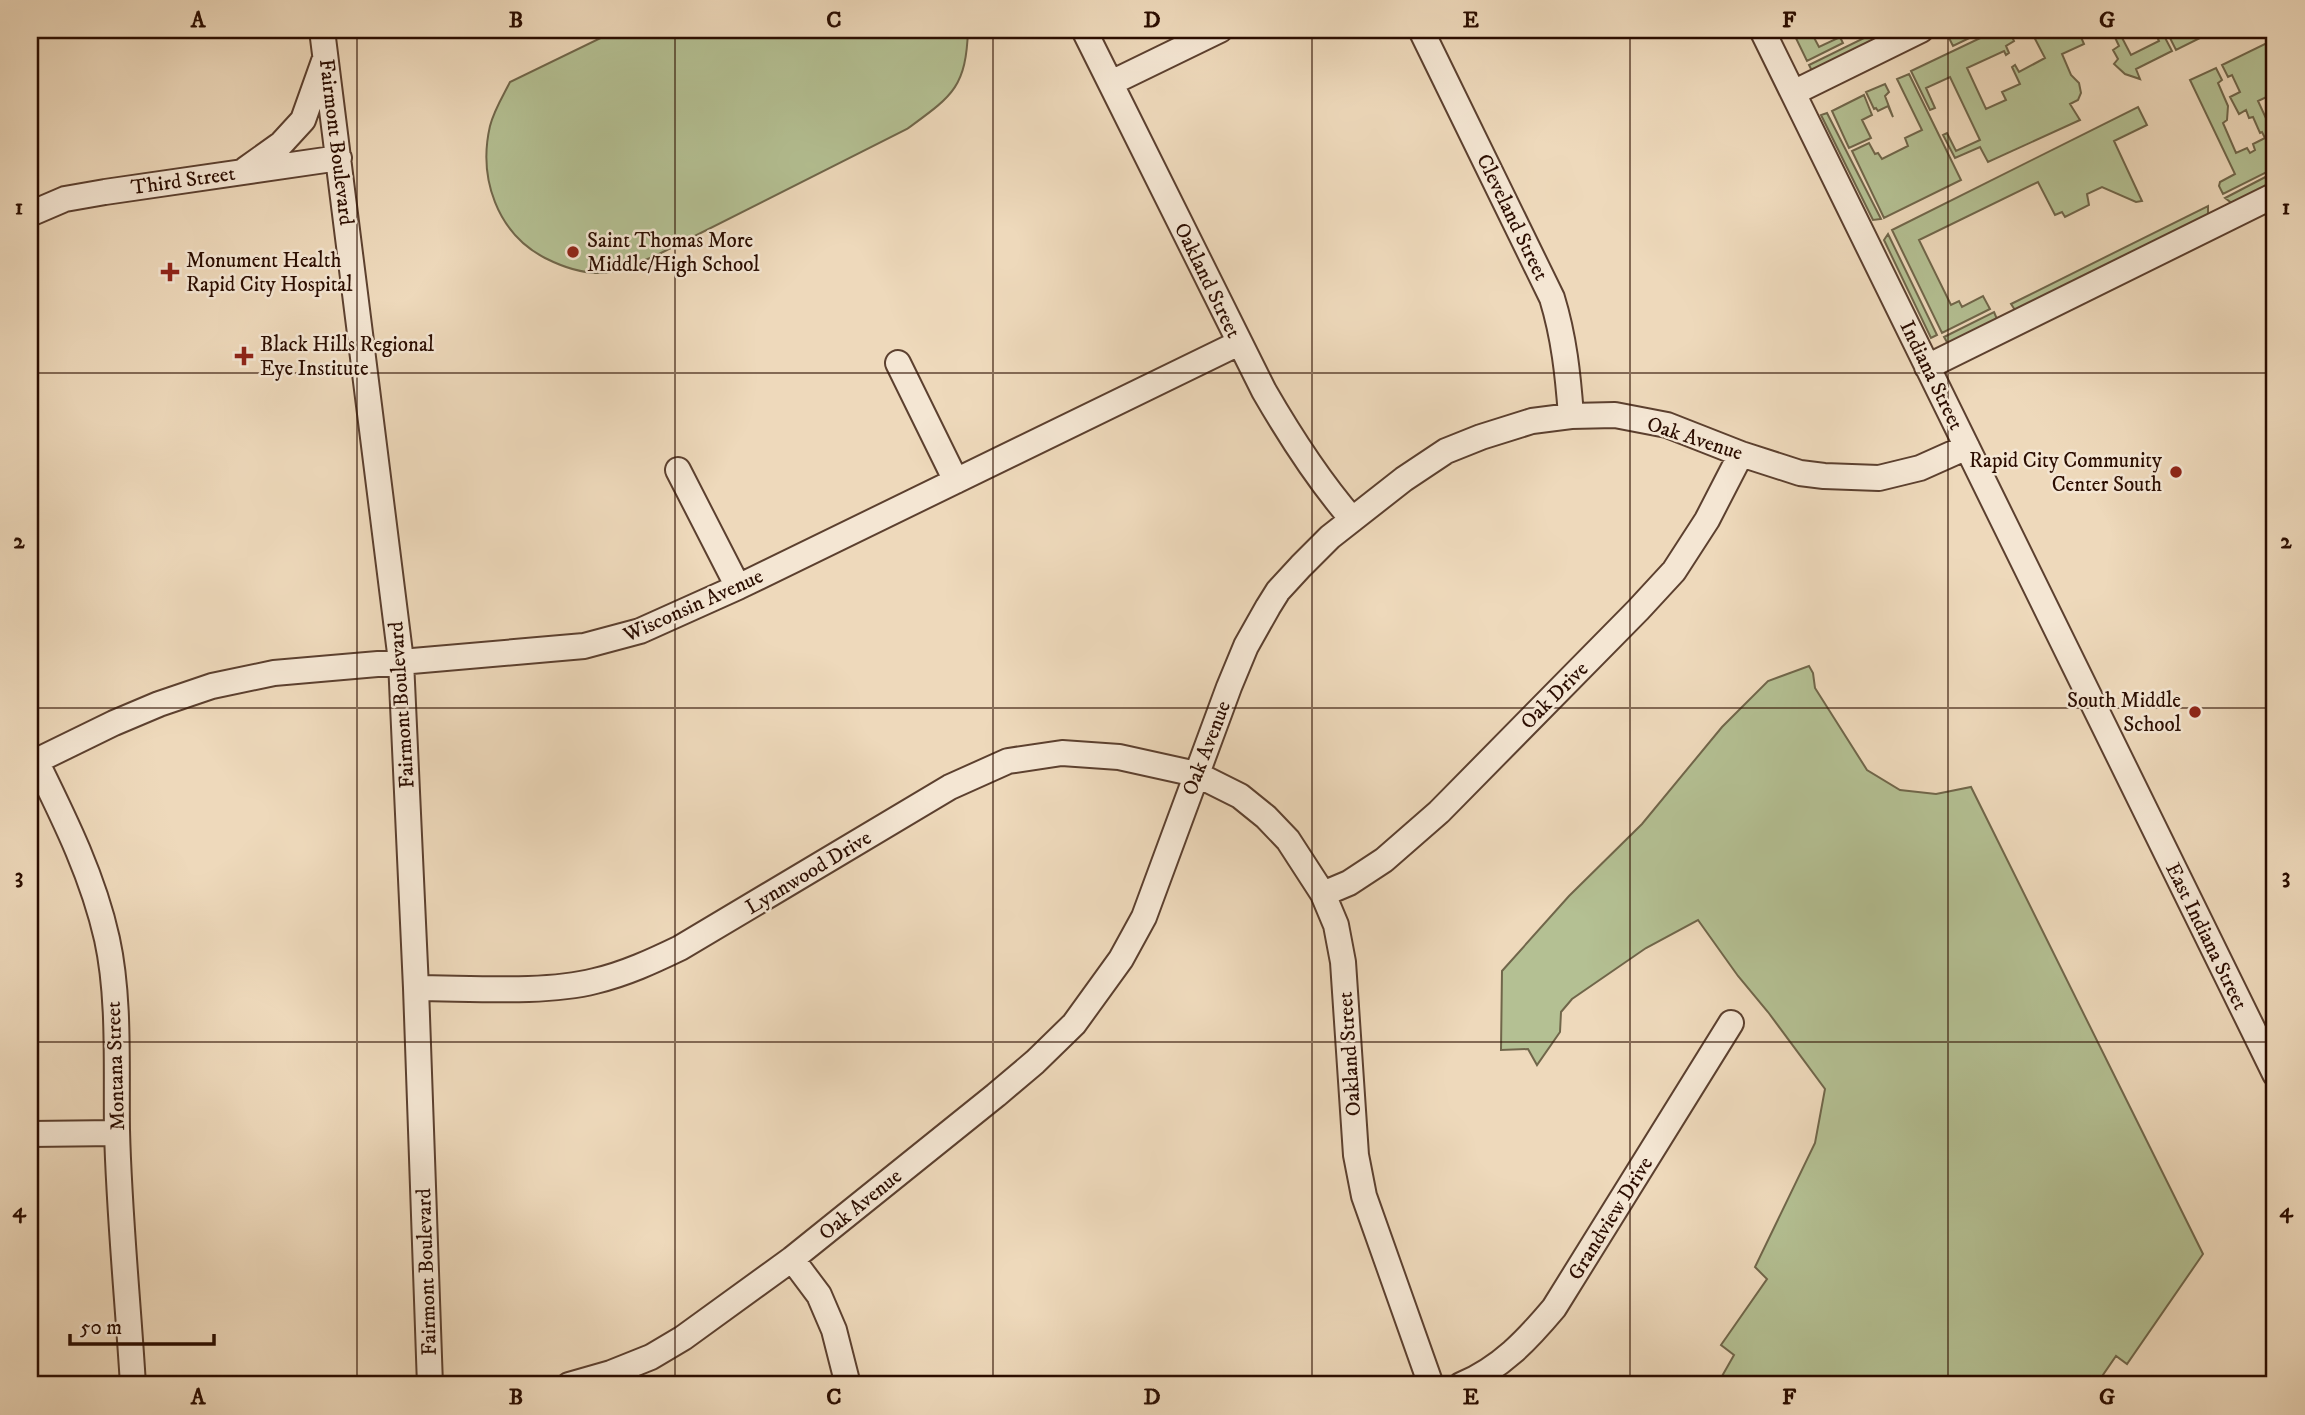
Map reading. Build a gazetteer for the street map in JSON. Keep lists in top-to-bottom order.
{
  "streets": {
    "street": [
      "Fairmont Boulevard",
      "Third Street",
      "Cleveland Street",
      "Oakland Street",
      "Indiana Street",
      "Oak Avenue",
      "Wisconsin Avenue",
      "Oak Drive",
      "Lynnwood Drive",
      "East Indiana Street",
      "Montana Street",
      "Grandview Drive"
    ]
  },
  "crossings": [
    ["Fairmont Boulevard", "Third Street"],
    ["Fairmont Boulevard", "Wisconsin Avenue"],
    ["Fairmont Boulevard", "Lynnwood Drive"],
    ["Cleveland Street", "Oak Avenue"],
    ["Oakland Street", "Oak Avenue"],
    ["Oakland Street", "Wisconsin Avenue"],
    ["Oakland Street", "Oak Drive"],
    ["Oakland Street", "Lynnwood Drive"],
    ["Indiana Street", "Oak Avenue"],
    ["Indiana Street", "East Indiana Street"],
    ["Oak Avenue", "Oak Drive"],
    ["Oak Avenue", "Lynnwood Drive"],
    ["Wisconsin Avenue", "Montana Street"]
  ],
  "places": {
    "other": ["Saint Thomas More Middle/High School", "Rapid City Community Center South", "South Middle School"],
    "health": ["Monument Health Rapid City Hospital", "Black Hills Regional Eye Institute"]
  },
  "scale_bar": "50 m",
  "grid": {
    "columns": [
      "A",
      "B",
      "C",
      "D",
      "E",
      "F",
      "G"
    ],
    "rows": [
      "1",
      "2",
      "3",
      "4"
    ]
  }
}
